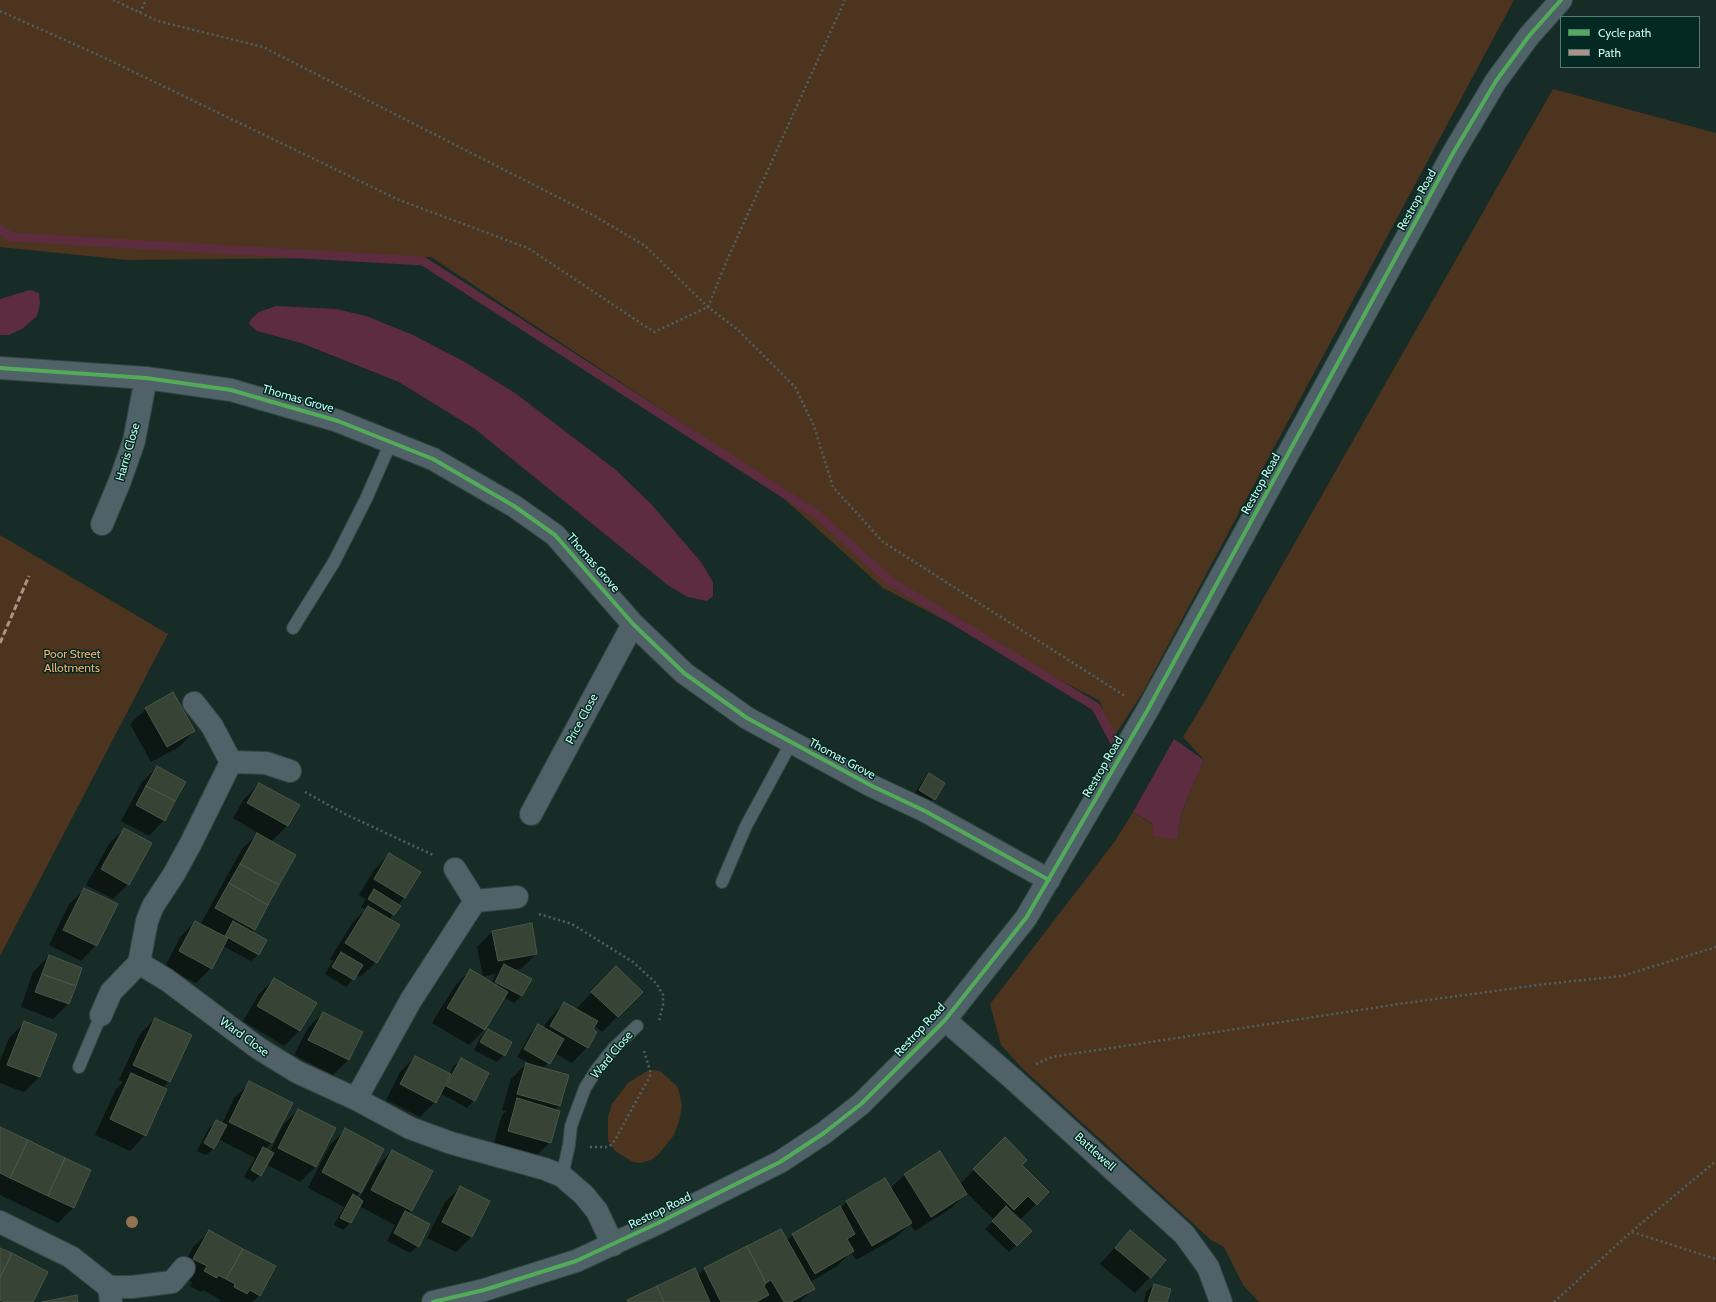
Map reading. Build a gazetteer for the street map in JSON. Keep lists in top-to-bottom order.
{
  "streets": {
    "street": [
      "Restrop Road",
      "Thomas Grove",
      "Harris Close",
      "Price Close",
      "Ward Close",
      "Battlewell"
    ]
  },
  "crossings": [
    ["Restrop Road", "Thomas Grove"],
    ["Restrop Road", "Ward Close"],
    ["Restrop Road", "Battlewell"],
    ["Thomas Grove", "Harris Close"],
    ["Thomas Grove", "Price Close"]
  ],
  "parks": ["Poor Street Allotments"],
  "legend": ["Cycle path", "Path"]
}
